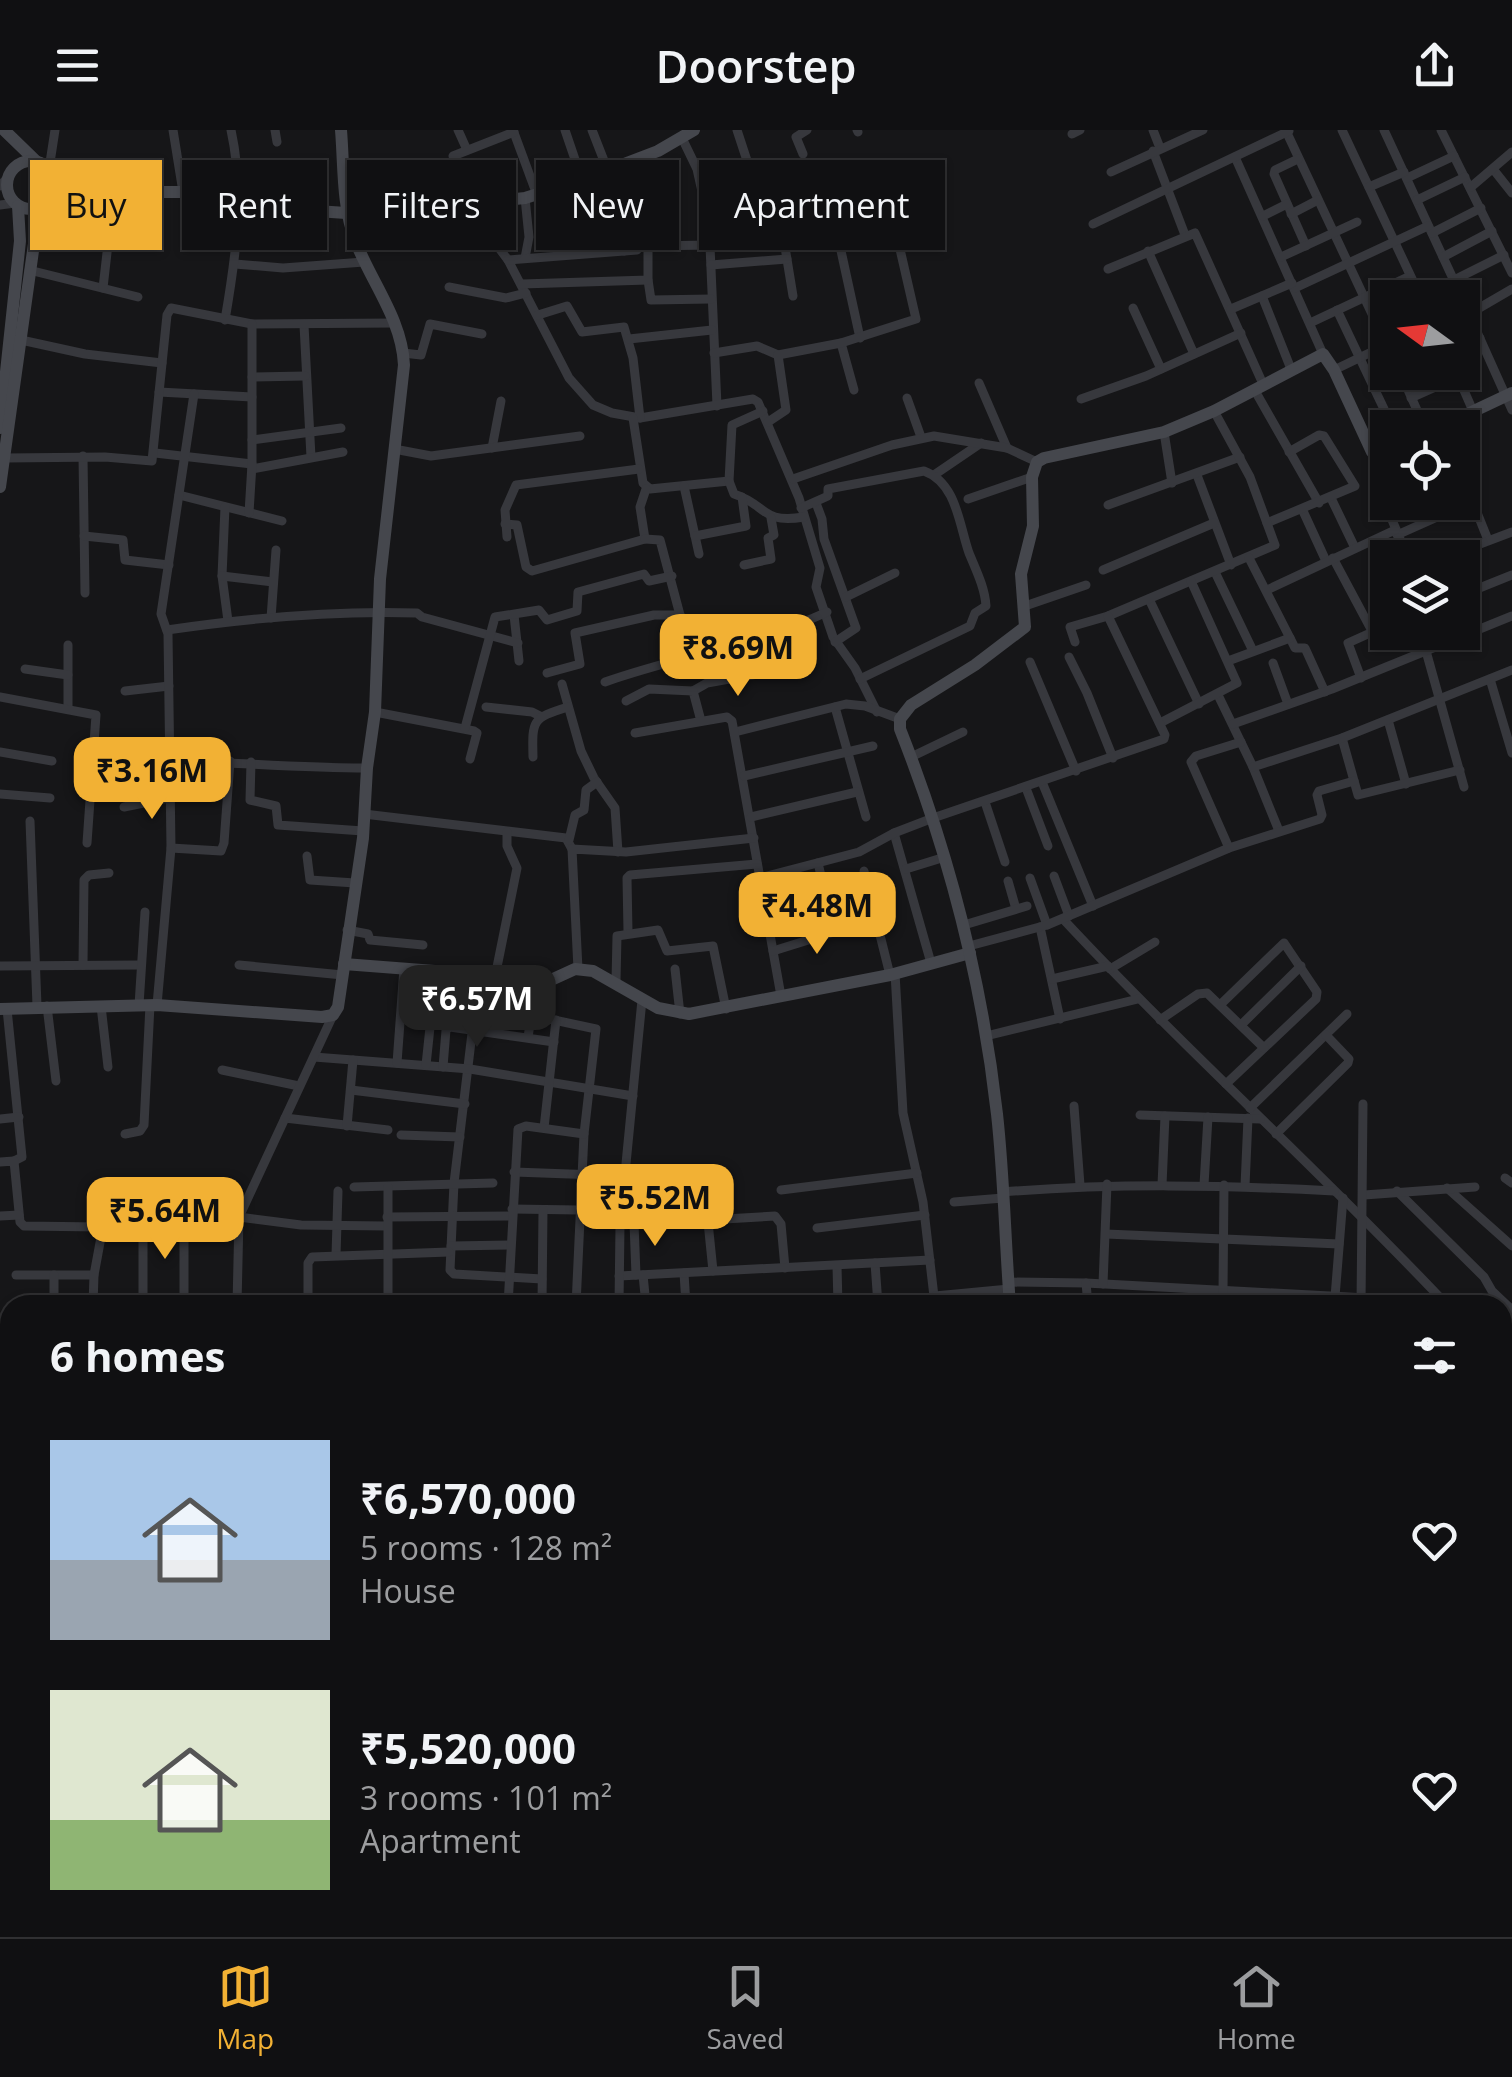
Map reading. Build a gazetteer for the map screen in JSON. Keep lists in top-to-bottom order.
{
  "north": "left",
  "page": {
    "header": "Doorstep",
    "chip": [
      "Buy",
      "Rent",
      "Filters",
      "New",
      "Apartment"
    ],
    "price": [
      "₹8.69M",
      "₹3.16M",
      "₹4.48M",
      "₹6.57M",
      "₹5.52M",
      "₹5.64M"
    ],
    "heading": "6 homes",
    "list": [
      {
        "name": "₹6,570,000",
        "note": "5 rooms · 128 m² · House"
      },
      {
        "name": "₹5,520,000",
        "note": "3 rooms · 101 m² · Apartment"
      }
    ],
    "tabs": ["Map", "Saved", "Home"]
  }
}
